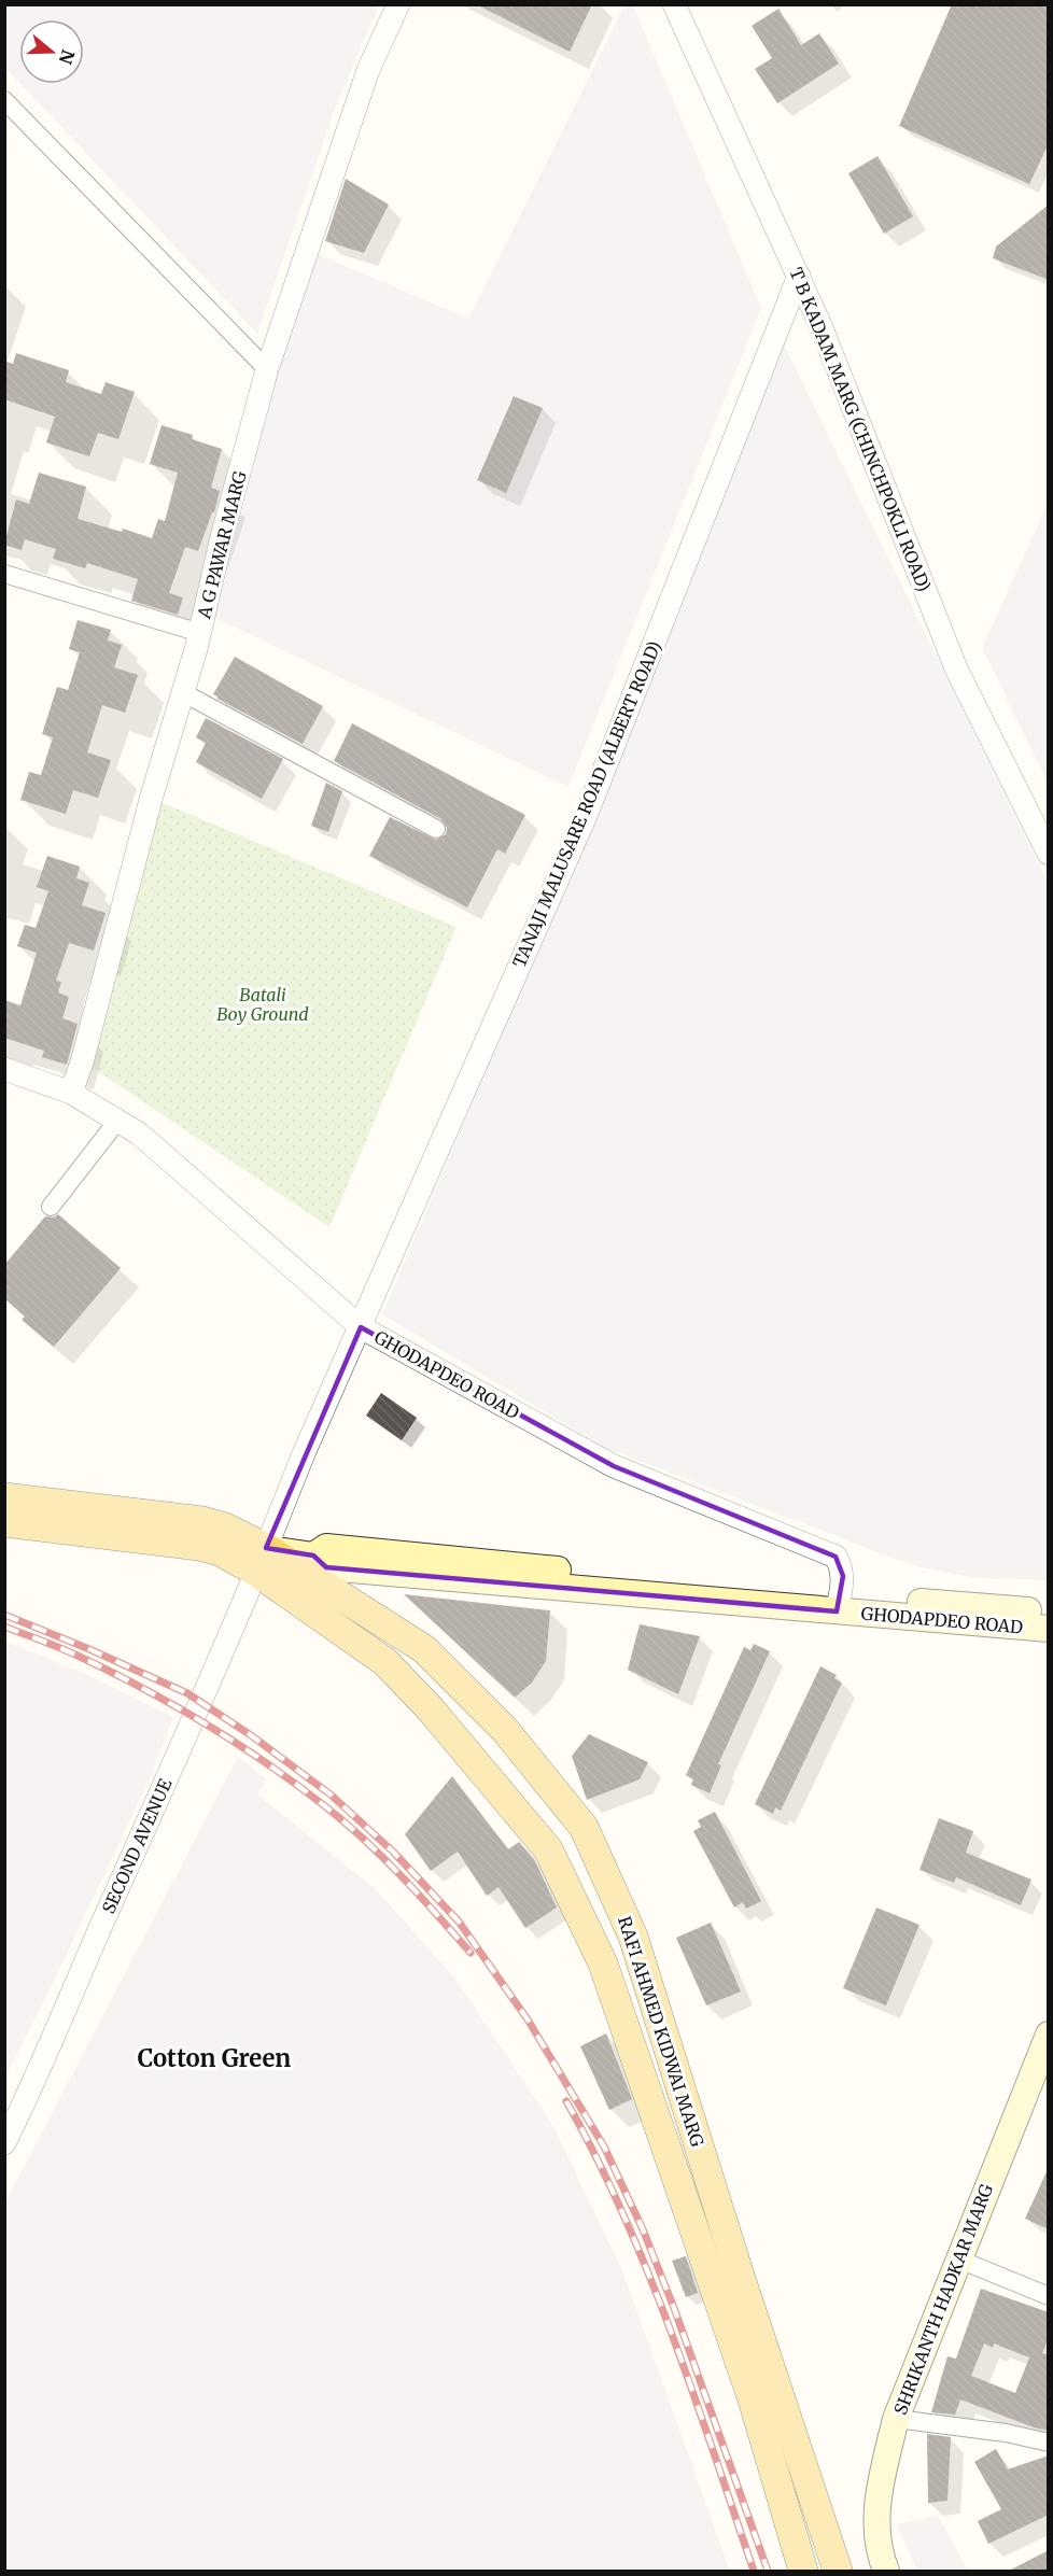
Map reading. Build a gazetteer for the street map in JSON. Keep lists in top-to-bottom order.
{
  "streets": {
    "main road": ["GHODAPDEO ROAD", "RAFI AHMED KIDWAI MARG", "SHRIKANTH HADKAR MARG"],
    "street": [
      "T B KADAM MARG (CHINCHPOKLI ROAD)",
      "A G PAWAR MARG",
      "TANAJI MALUSARE ROAD (ALBERT ROAD)",
      "SECOND AVENUE"
    ]
  },
  "crossings": [
    ["T B KADAM MARG (CHINCHPOKLI ROAD)", "TANAJI MALUSARE ROAD (ALBERT ROAD)"],
    ["A G PAWAR MARG", "GHODAPDEO ROAD"],
    ["TANAJI MALUSARE ROAD (ALBERT ROAD)", "GHODAPDEO ROAD"],
    ["TANAJI MALUSARE ROAD (ALBERT ROAD)", "SECOND AVENUE"],
    ["TANAJI MALUSARE ROAD (ALBERT ROAD)", "RAFI AHMED KIDWAI MARG"],
    ["GHODAPDEO ROAD", "SECOND AVENUE"],
    ["GHODAPDEO ROAD", "RAFI AHMED KIDWAI MARG"],
    ["SECOND AVENUE", "RAFI AHMED KIDWAI MARG"]
  ],
  "districts": ["Cotton Green"],
  "parks": ["Batali Boy Ground"],
  "north": "right"
}
